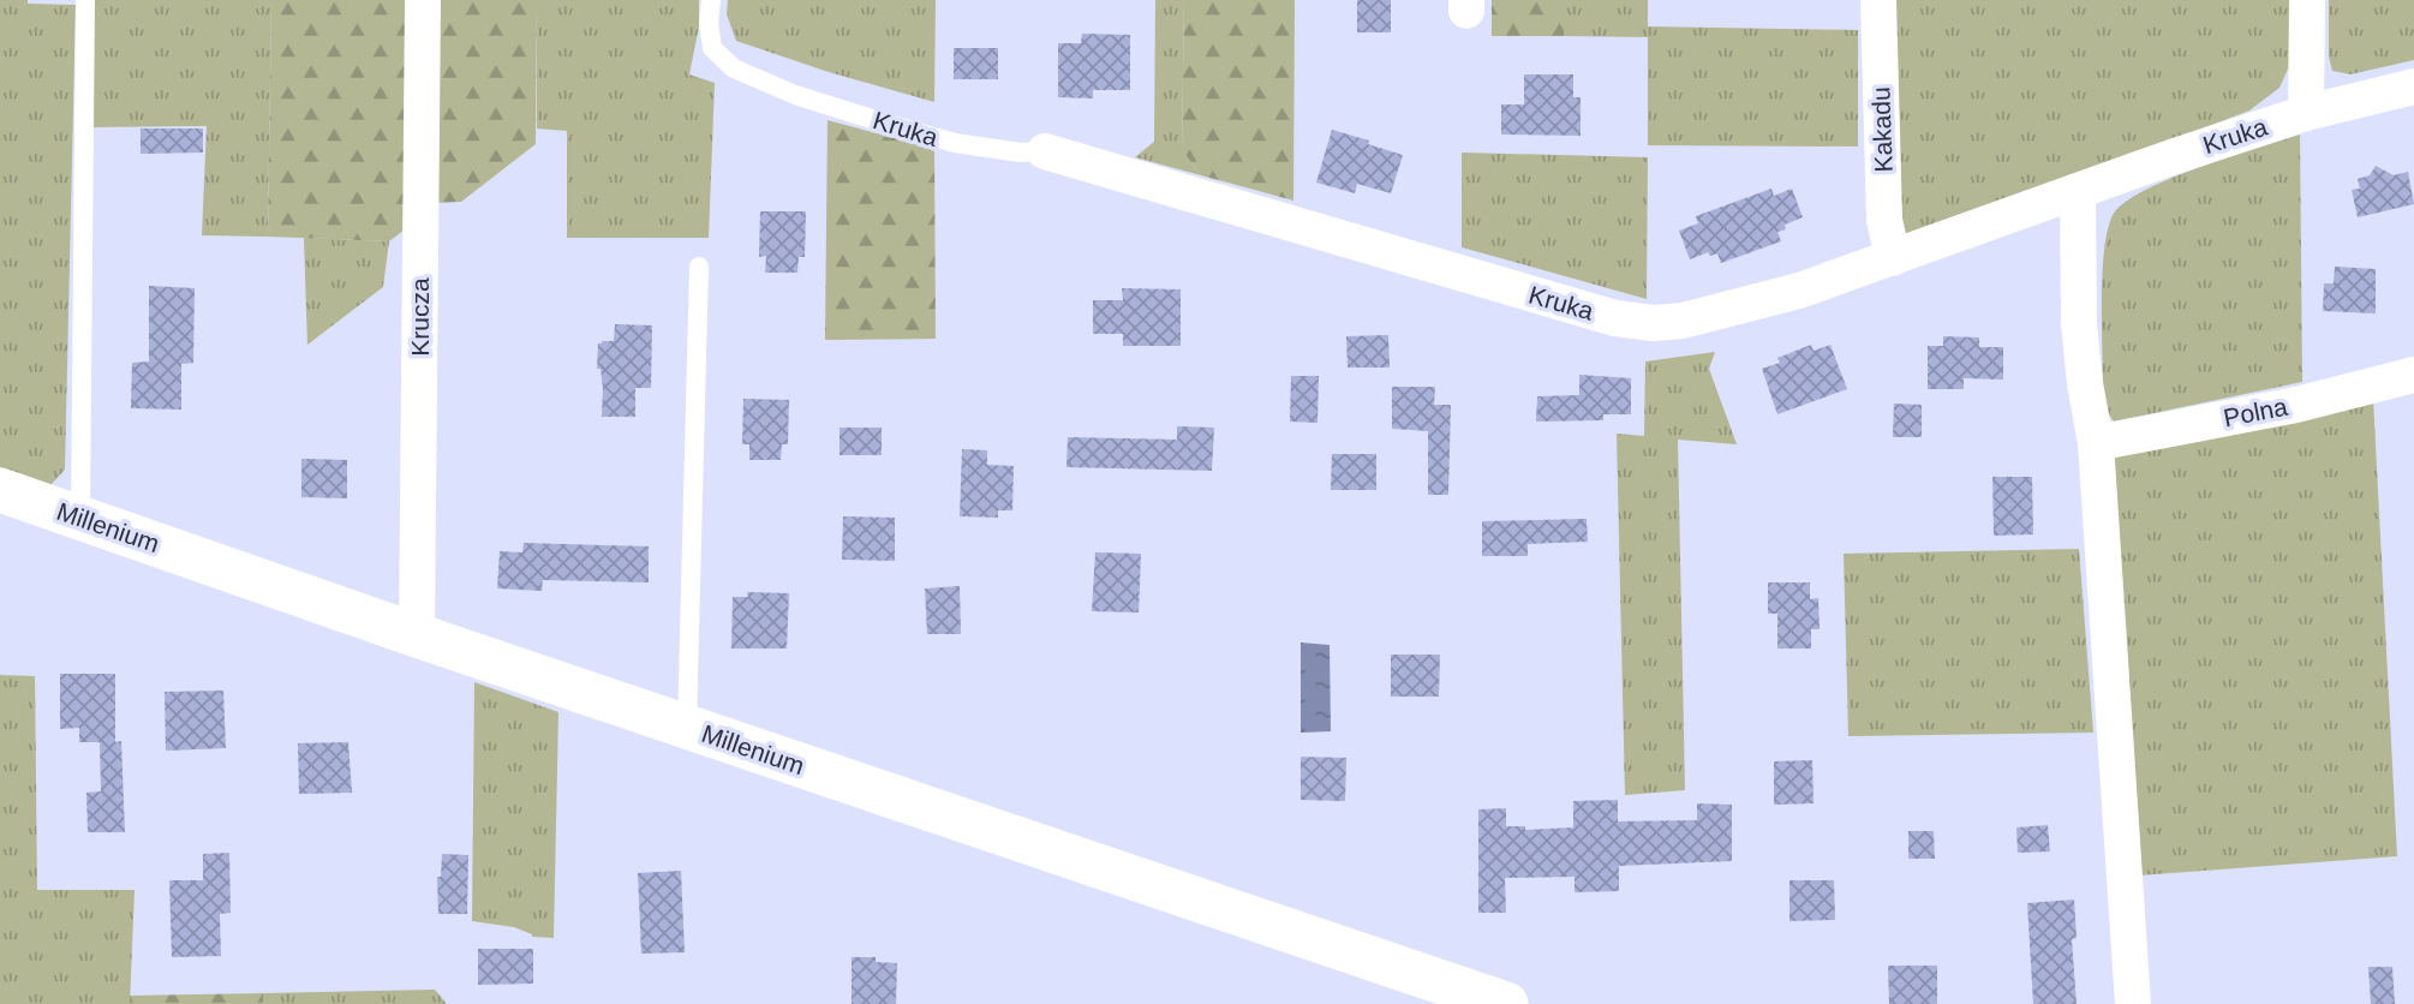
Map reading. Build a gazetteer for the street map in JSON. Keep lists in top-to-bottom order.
{
  "streets": {
    "street": [
      "Kruka",
      "Kakadu",
      "Krucza",
      "Polna",
      "Millenium"
    ]
  },
  "crossings": [
    ["Kruka", "Kakadu"],
    ["Krucza", "Millenium"]
  ]
}
